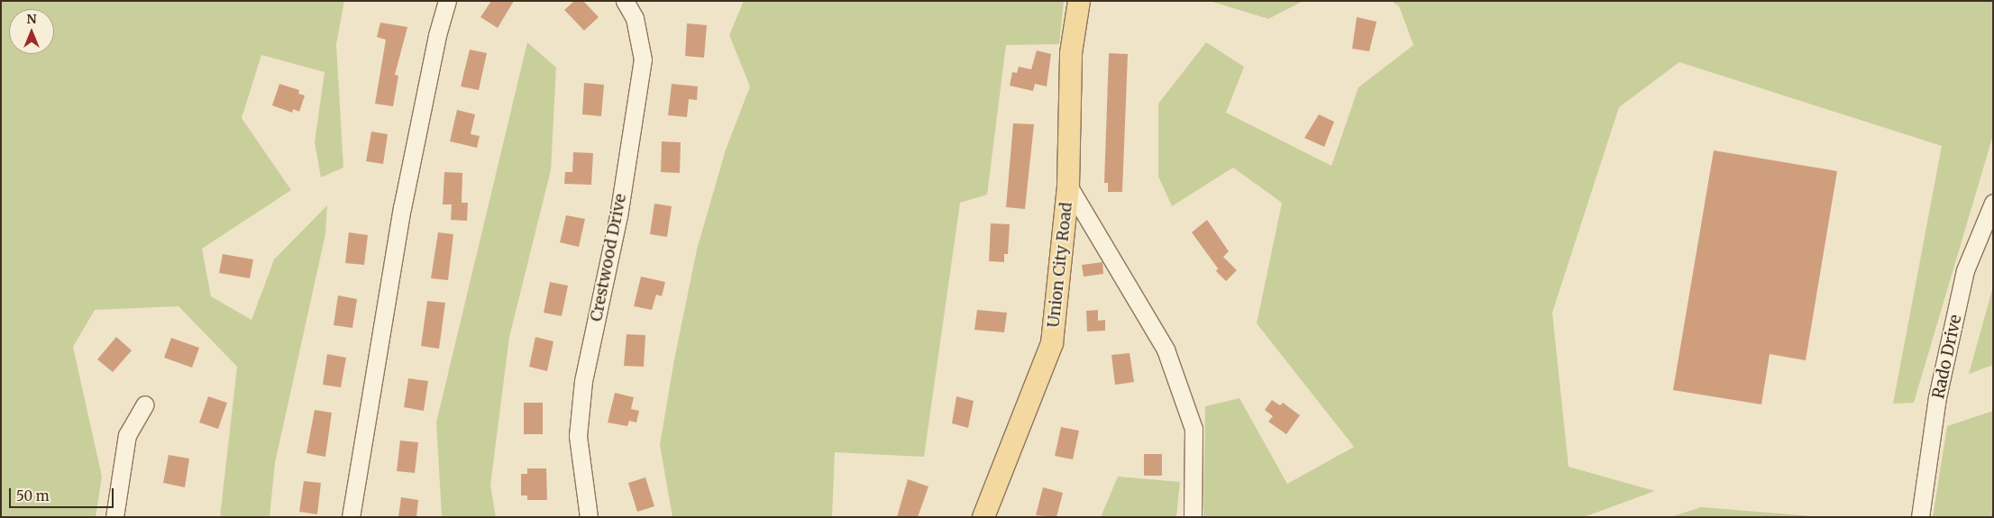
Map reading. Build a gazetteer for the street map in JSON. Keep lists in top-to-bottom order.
{
  "streets": {
    "main road": ["Union City Road"],
    "street": ["Crestwood Drive", "Rado Drive"]
  },
  "scale_bar": "50 m",
  "north": "top"
}
